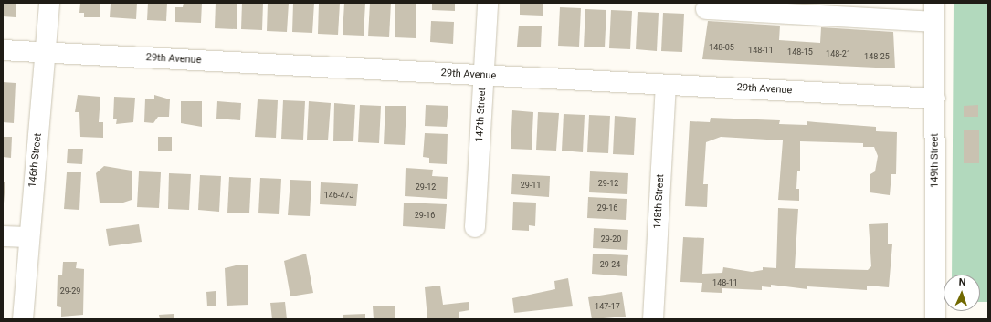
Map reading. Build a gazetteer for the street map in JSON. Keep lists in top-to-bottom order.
{
  "streets": {
    "street": [
      "29th Avenue",
      "147th Street",
      "146th Street",
      "149th Street",
      "148th Street"
    ]
  },
  "crossings": [
    ["29th Avenue", "147th Street"],
    ["29th Avenue", "146th Street"],
    ["29th Avenue", "149th Street"],
    ["29th Avenue", "148th Street"]
  ],
  "house_numbers": [
    "148-05",
    "148-11",
    "148-15",
    "148-21",
    "148-25",
    "29-12",
    "29-11",
    "29-12",
    "146-47J",
    "29-16",
    "29-16",
    "29-20",
    "29-24",
    "148-11",
    "29-29",
    "147-17"
  ],
  "north": "top"
}
